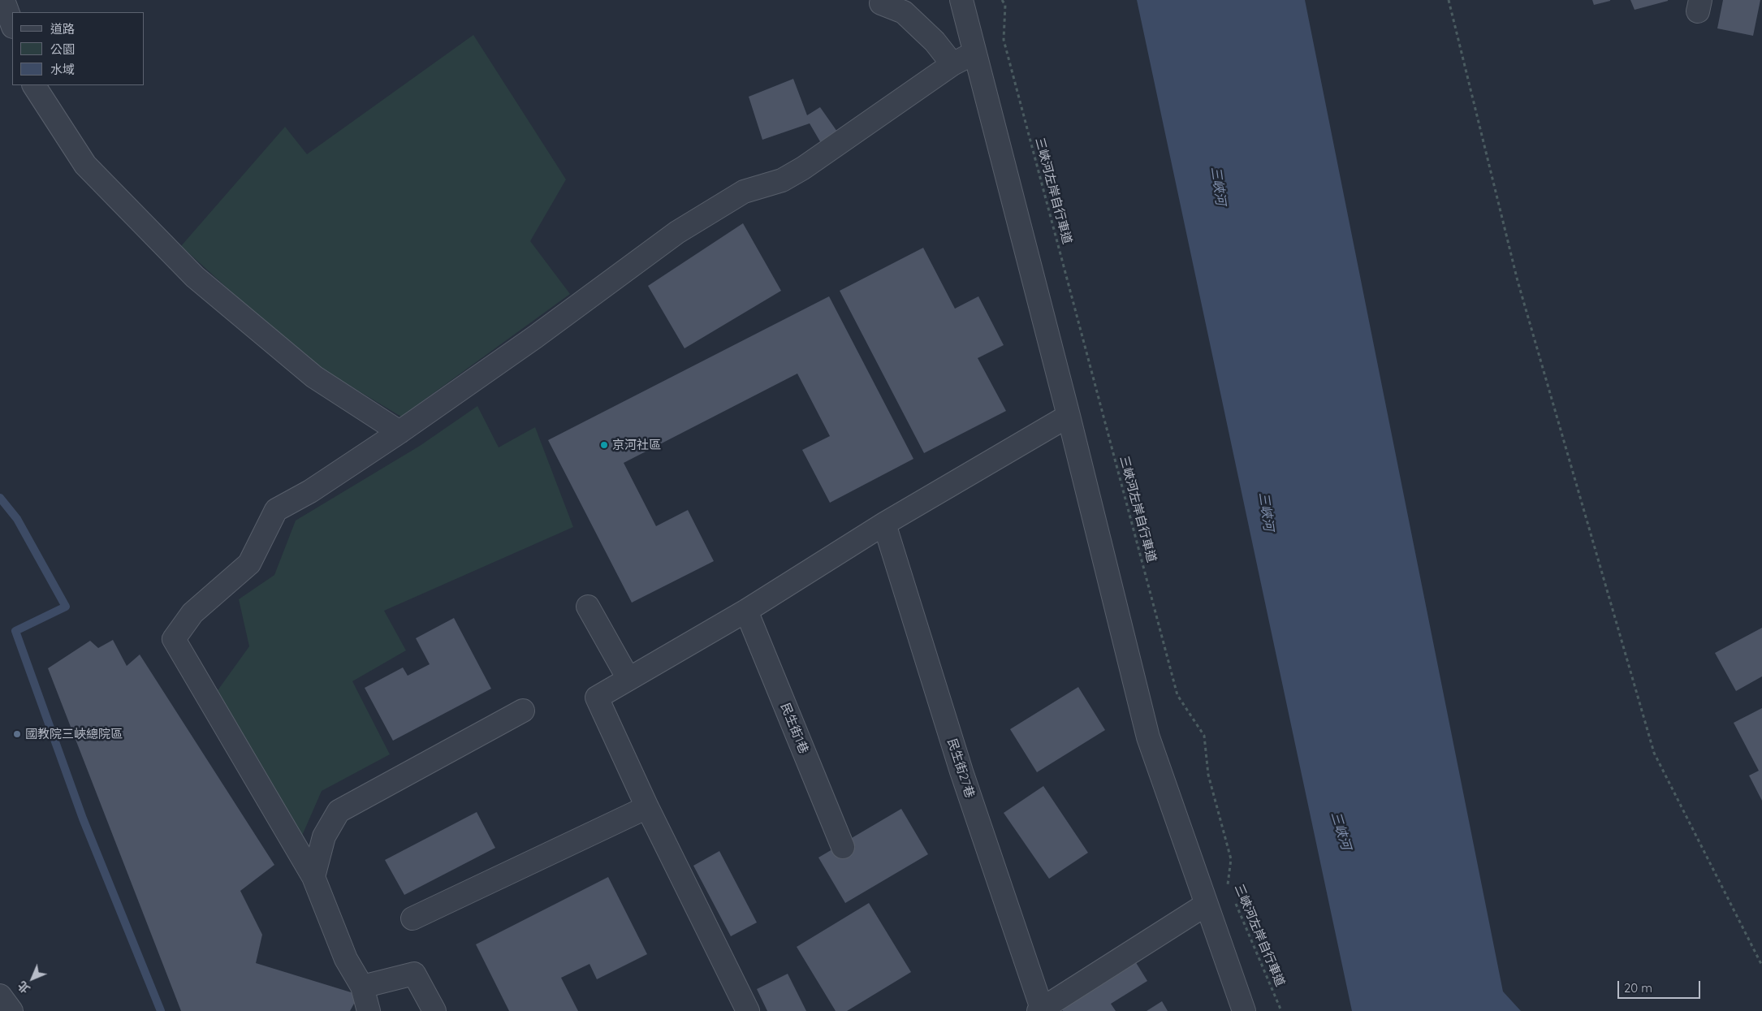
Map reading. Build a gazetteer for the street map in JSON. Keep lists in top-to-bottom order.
{
  "streets": {
    "street": ["民生街1巷", "民生街27巷"],
    "path": ["三峽河左岸自行車道"]
  },
  "water": ["三峽河"],
  "places": ["京河社區", "國教院三峽總院區"],
  "legend": ["道路", "公園", "水域"],
  "scale_bar": "20 m",
  "north": "bottom left"
}
